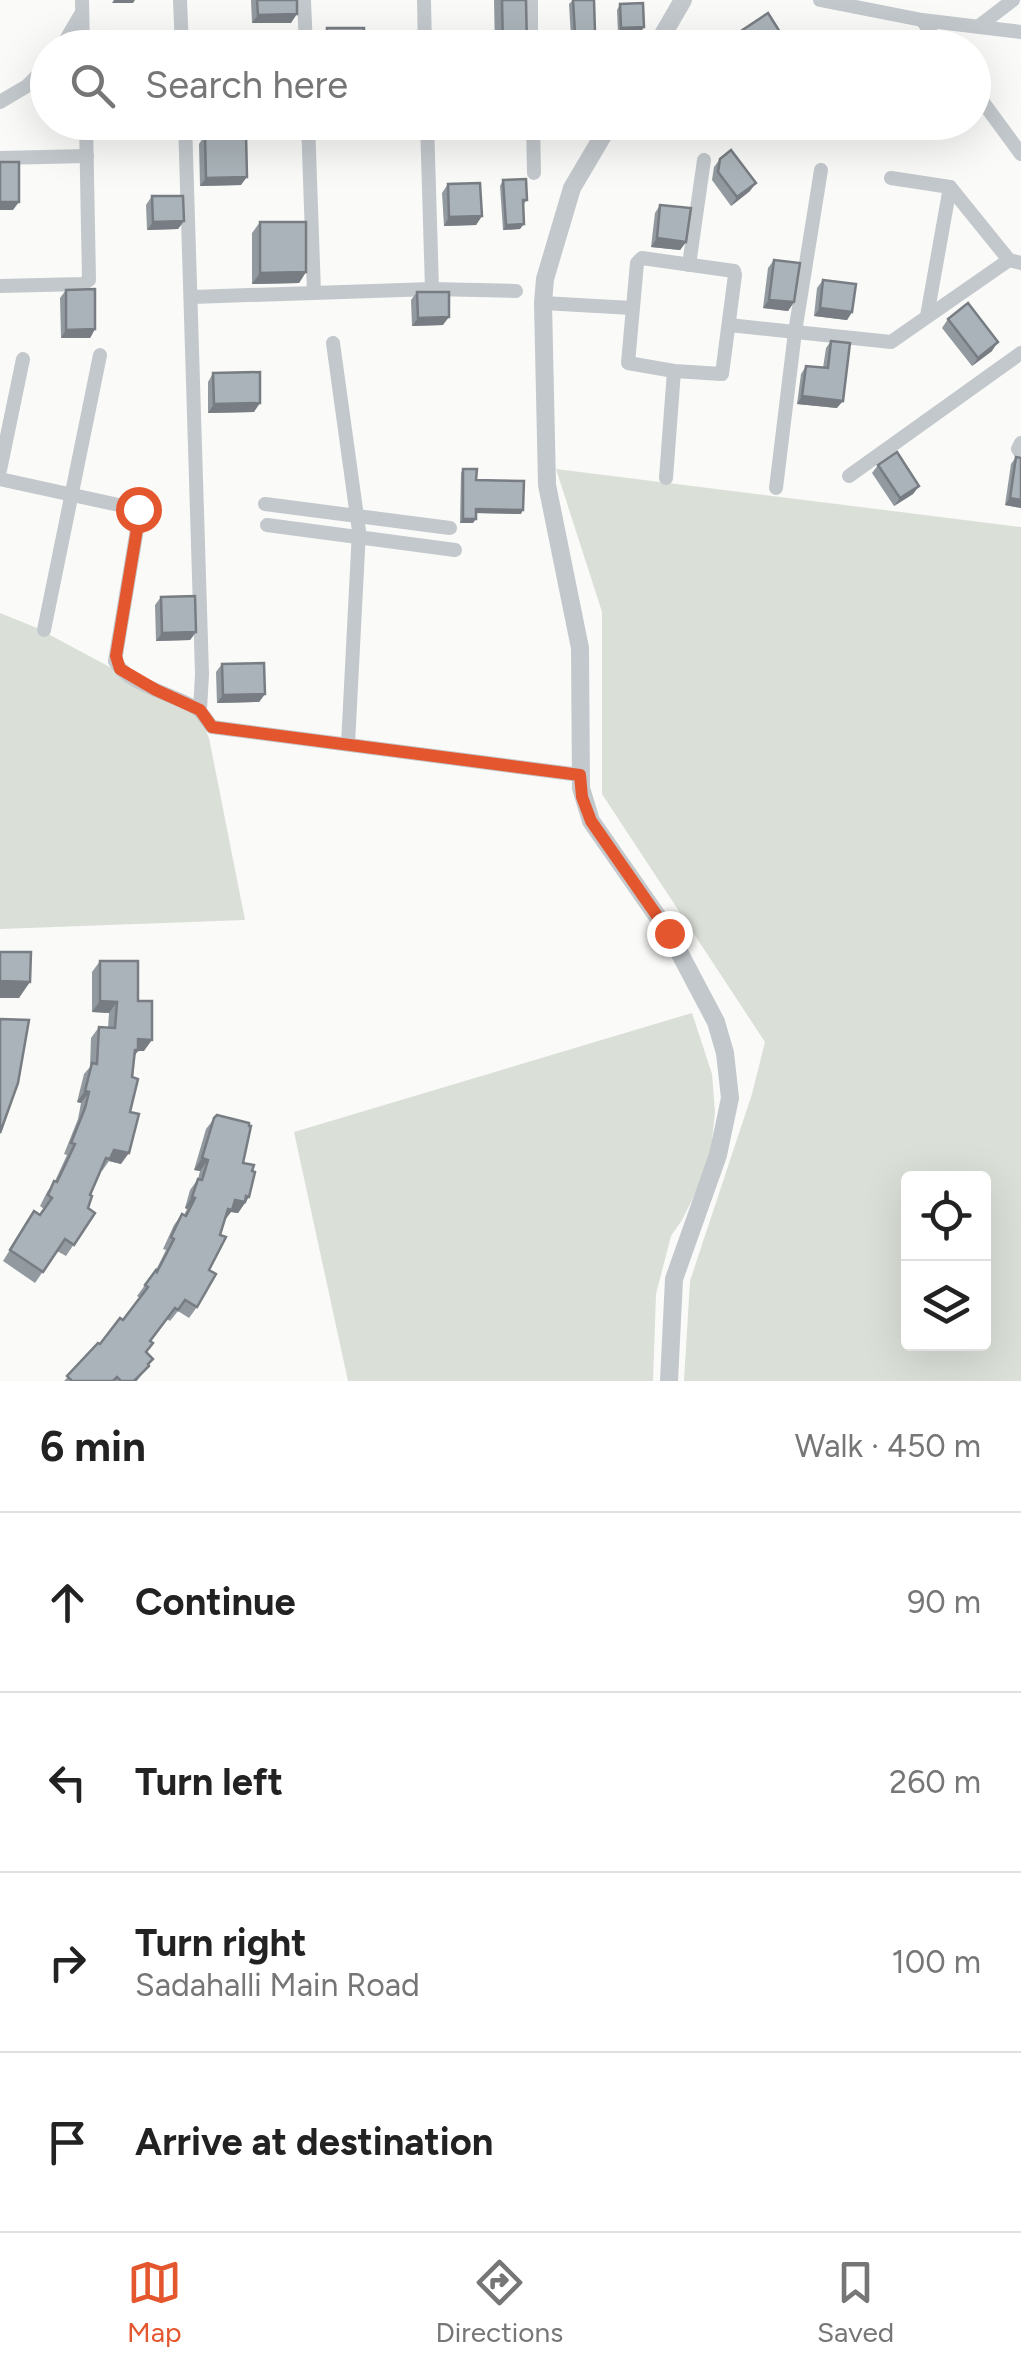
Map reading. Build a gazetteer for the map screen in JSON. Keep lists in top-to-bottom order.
{
  "page": {
    "search": "Search here",
    "heading": ["6 min", "Walk · 450 m"],
    "list": [
      ["Continue", "90 m"],
      ["Turn left", "260 m"],
      ["Turn right", "Sadahalli Main Road", "100 m"],
      "Arrive at destination"
    ],
    "nav": ["Map", "Directions", "Saved"]
  }
}
